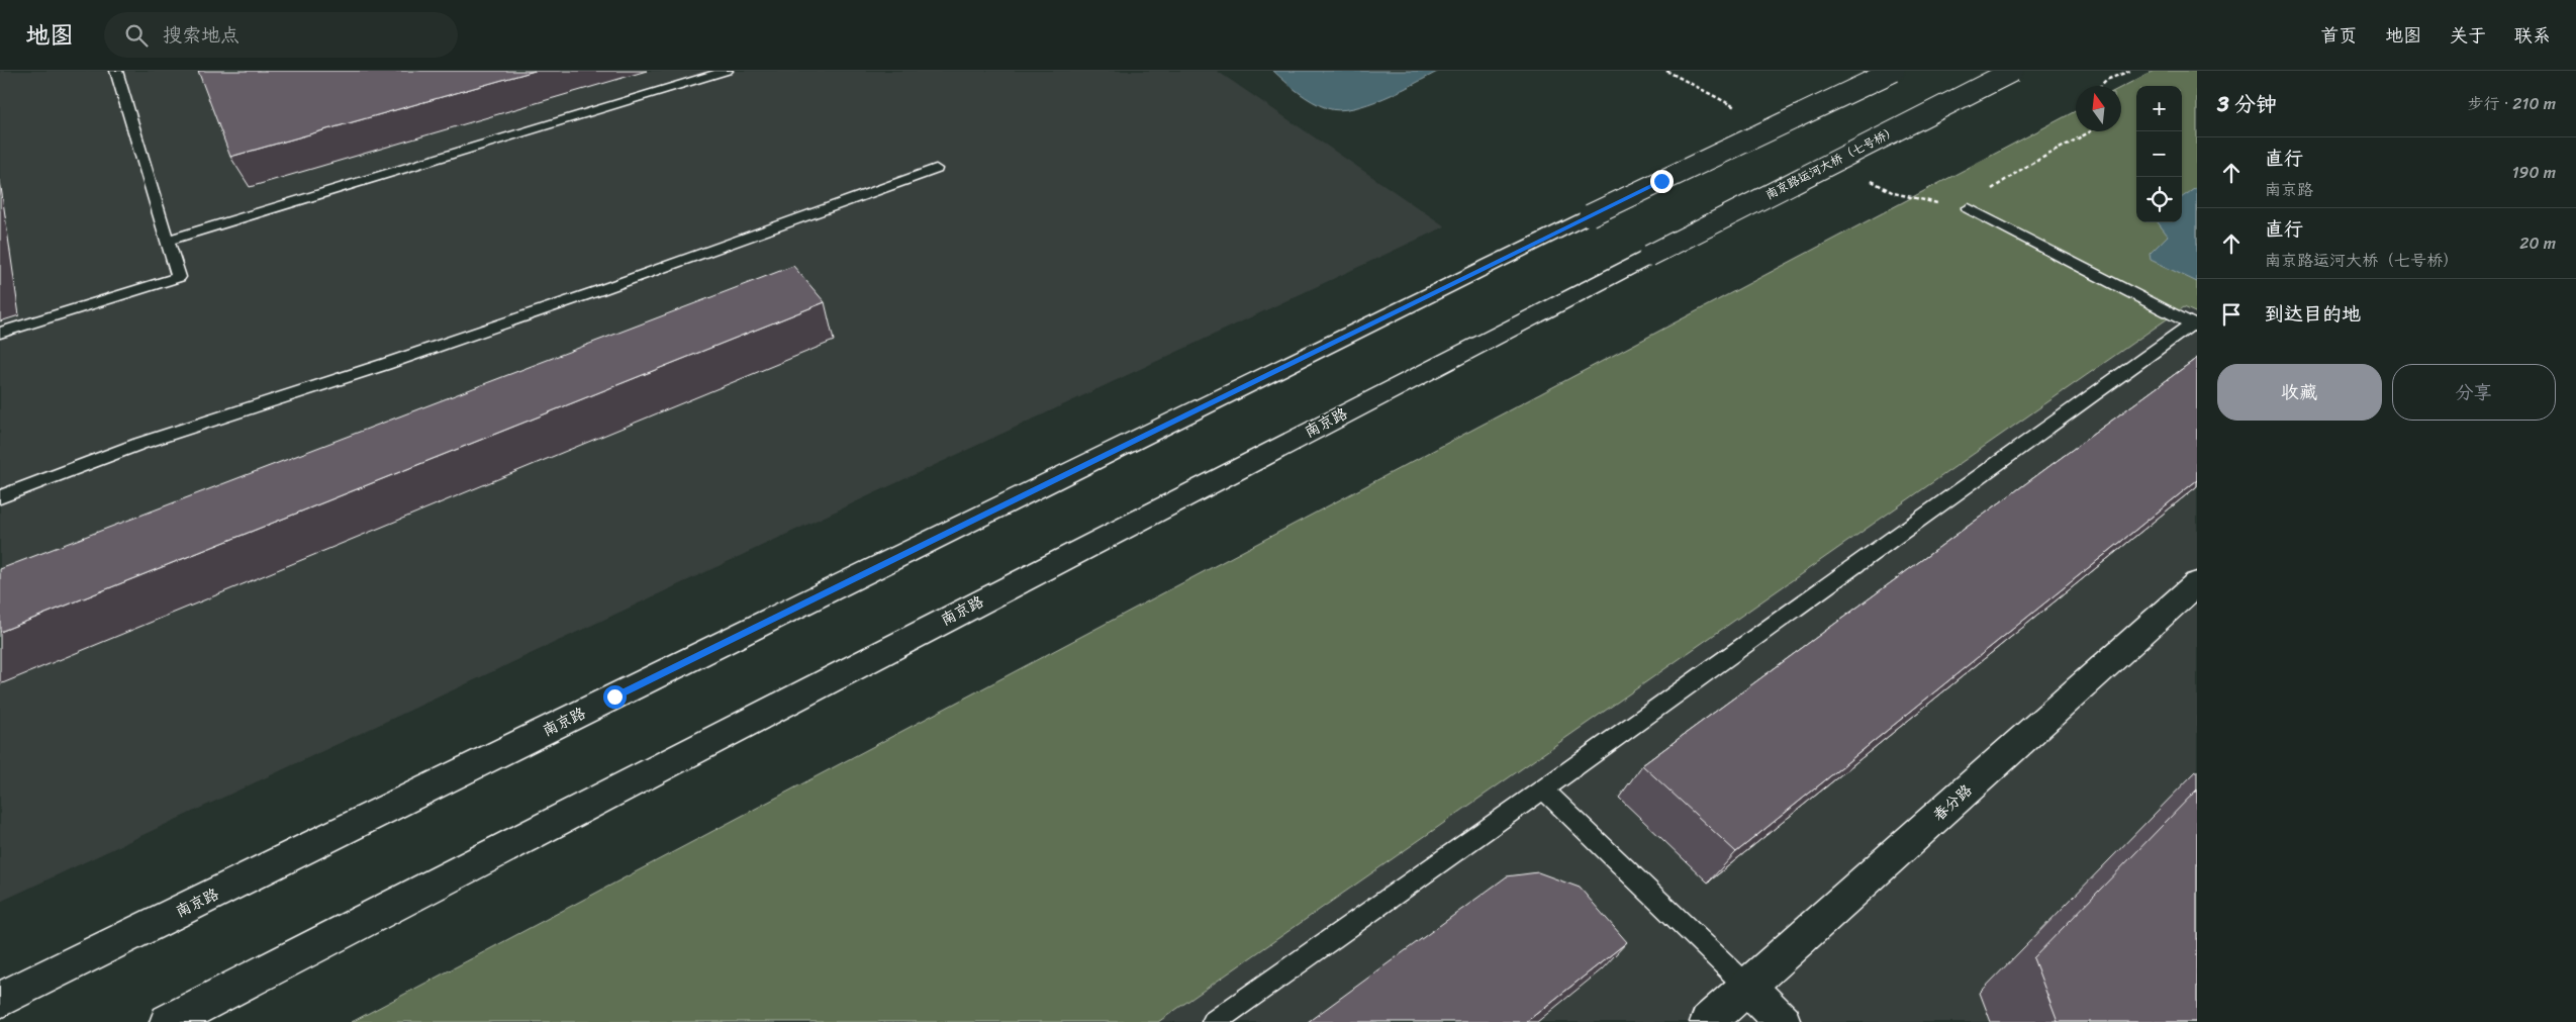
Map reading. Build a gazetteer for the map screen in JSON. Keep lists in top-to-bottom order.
{
  "streets": {
    "main road": ["南京路运河大桥（七号桥）", "南京路", "春分路"]
  },
  "crossings": [
    ["南京路运河大桥（七号桥）", "南京路"]
  ],
  "north": "top",
  "page": {
    "header": "地图",
    "search": "搜索地点",
    "nav": [
      "首页",
      "地图",
      "关于",
      "联系"
    ],
    "heading": ["3 分钟", "步行 · 210 m"],
    "map_buttons": ["+", "−"],
    "list": [
      ["直行", "南京路", "190 m"],
      ["直行", "南京路运河大桥（七号桥）", "20 m"],
      "到达目的地"
    ],
    "buttons": ["收藏", "分享"]
  }
}
